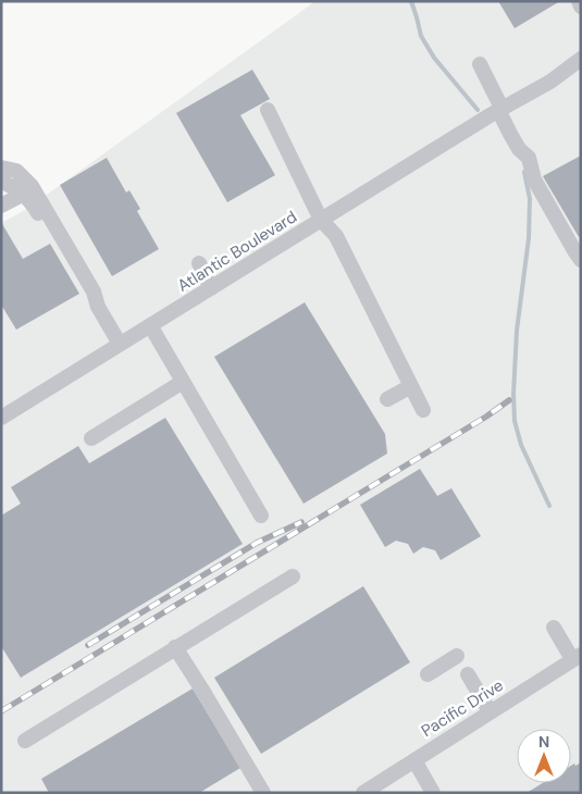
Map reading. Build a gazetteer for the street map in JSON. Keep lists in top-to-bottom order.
{
  "streets": {
    "street": ["Atlantic Boulevard", "Pacific Drive"]
  },
  "north": "top"
}
